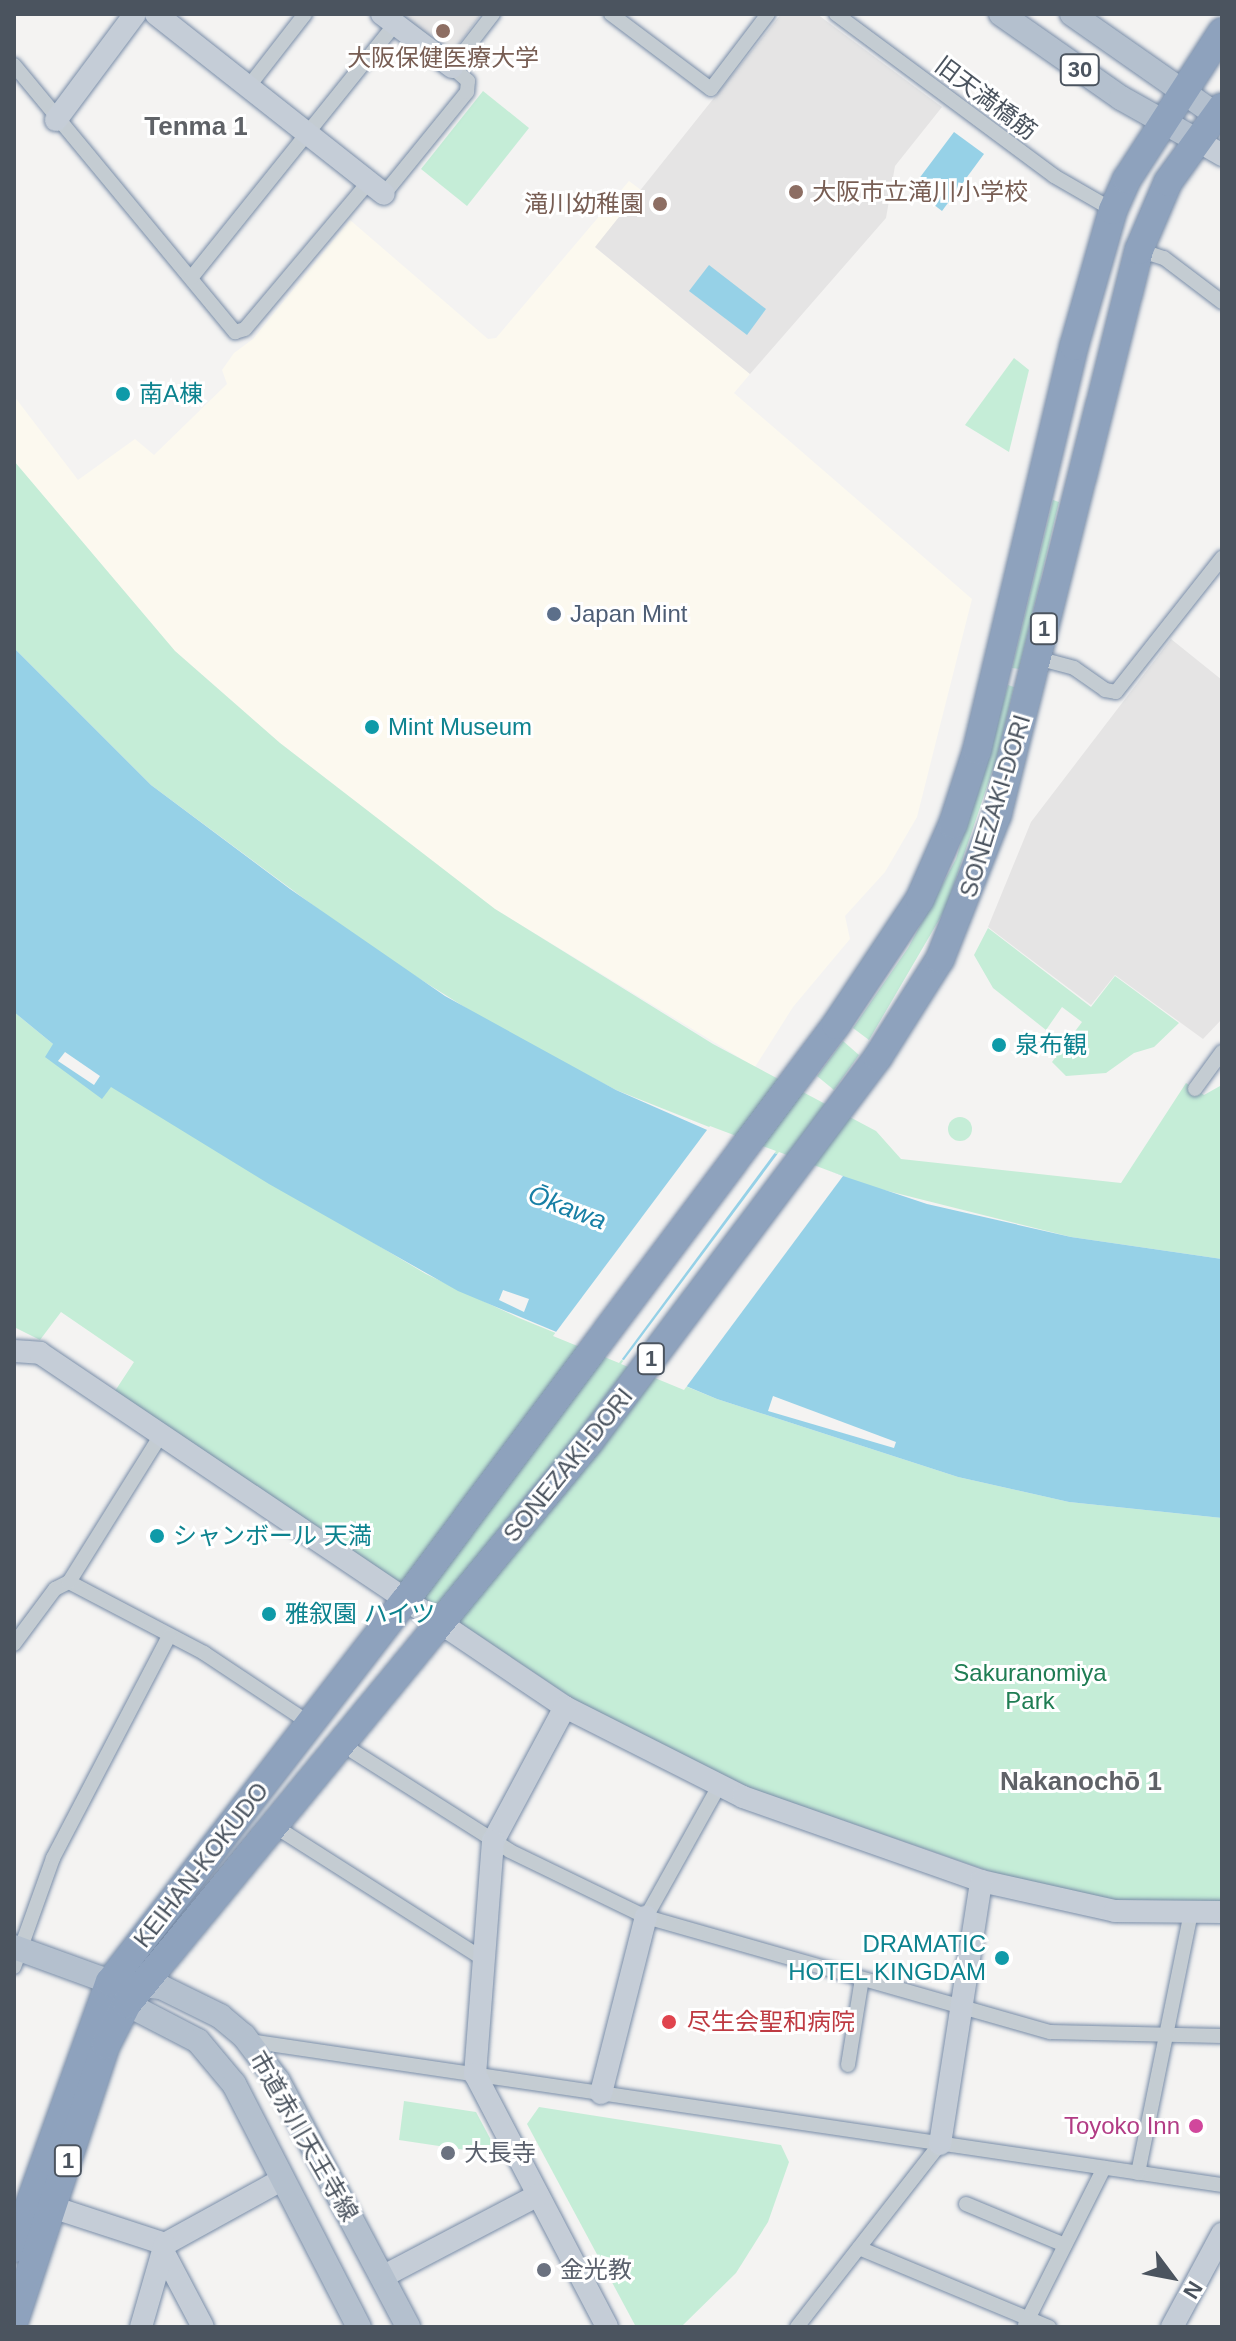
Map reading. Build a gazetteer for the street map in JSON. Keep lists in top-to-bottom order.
{
  "streets": {
    "highway": ["1", "SONEZAKI-DORI", "KEIHAN-KOKUDO"],
    "main road": ["30", "市道赤川天王寺線"],
    "street": ["旧天満橋筋"]
  },
  "crossings": [
    ["30", "SONEZAKI-DORI"],
    ["旧天満橋筋", "SONEZAKI-DORI"],
    ["SONEZAKI-DORI", "KEIHAN-KOKUDO"],
    ["KEIHAN-KOKUDO", "市道赤川天王寺線"]
  ],
  "districts": ["Tenma 1", "Nakanochō 1"],
  "water": ["Ōkawa"],
  "parks": ["Sakuranomiya Park"],
  "places": [
    "大阪保健医療大学",
    "大阪市立滝川小学校",
    "滝川幼稚園",
    "南A棟",
    "Japan Mint",
    "Mint Museum",
    "泉布観",
    "シャンボール 天満",
    "雅叙園 ハイツ",
    "DRAMATIC HOTEL KINGDAM",
    "尽生会聖和病院",
    "Toyoko Inn",
    "大長寺",
    "金光教"
  ],
  "north": "bottom right"
}
